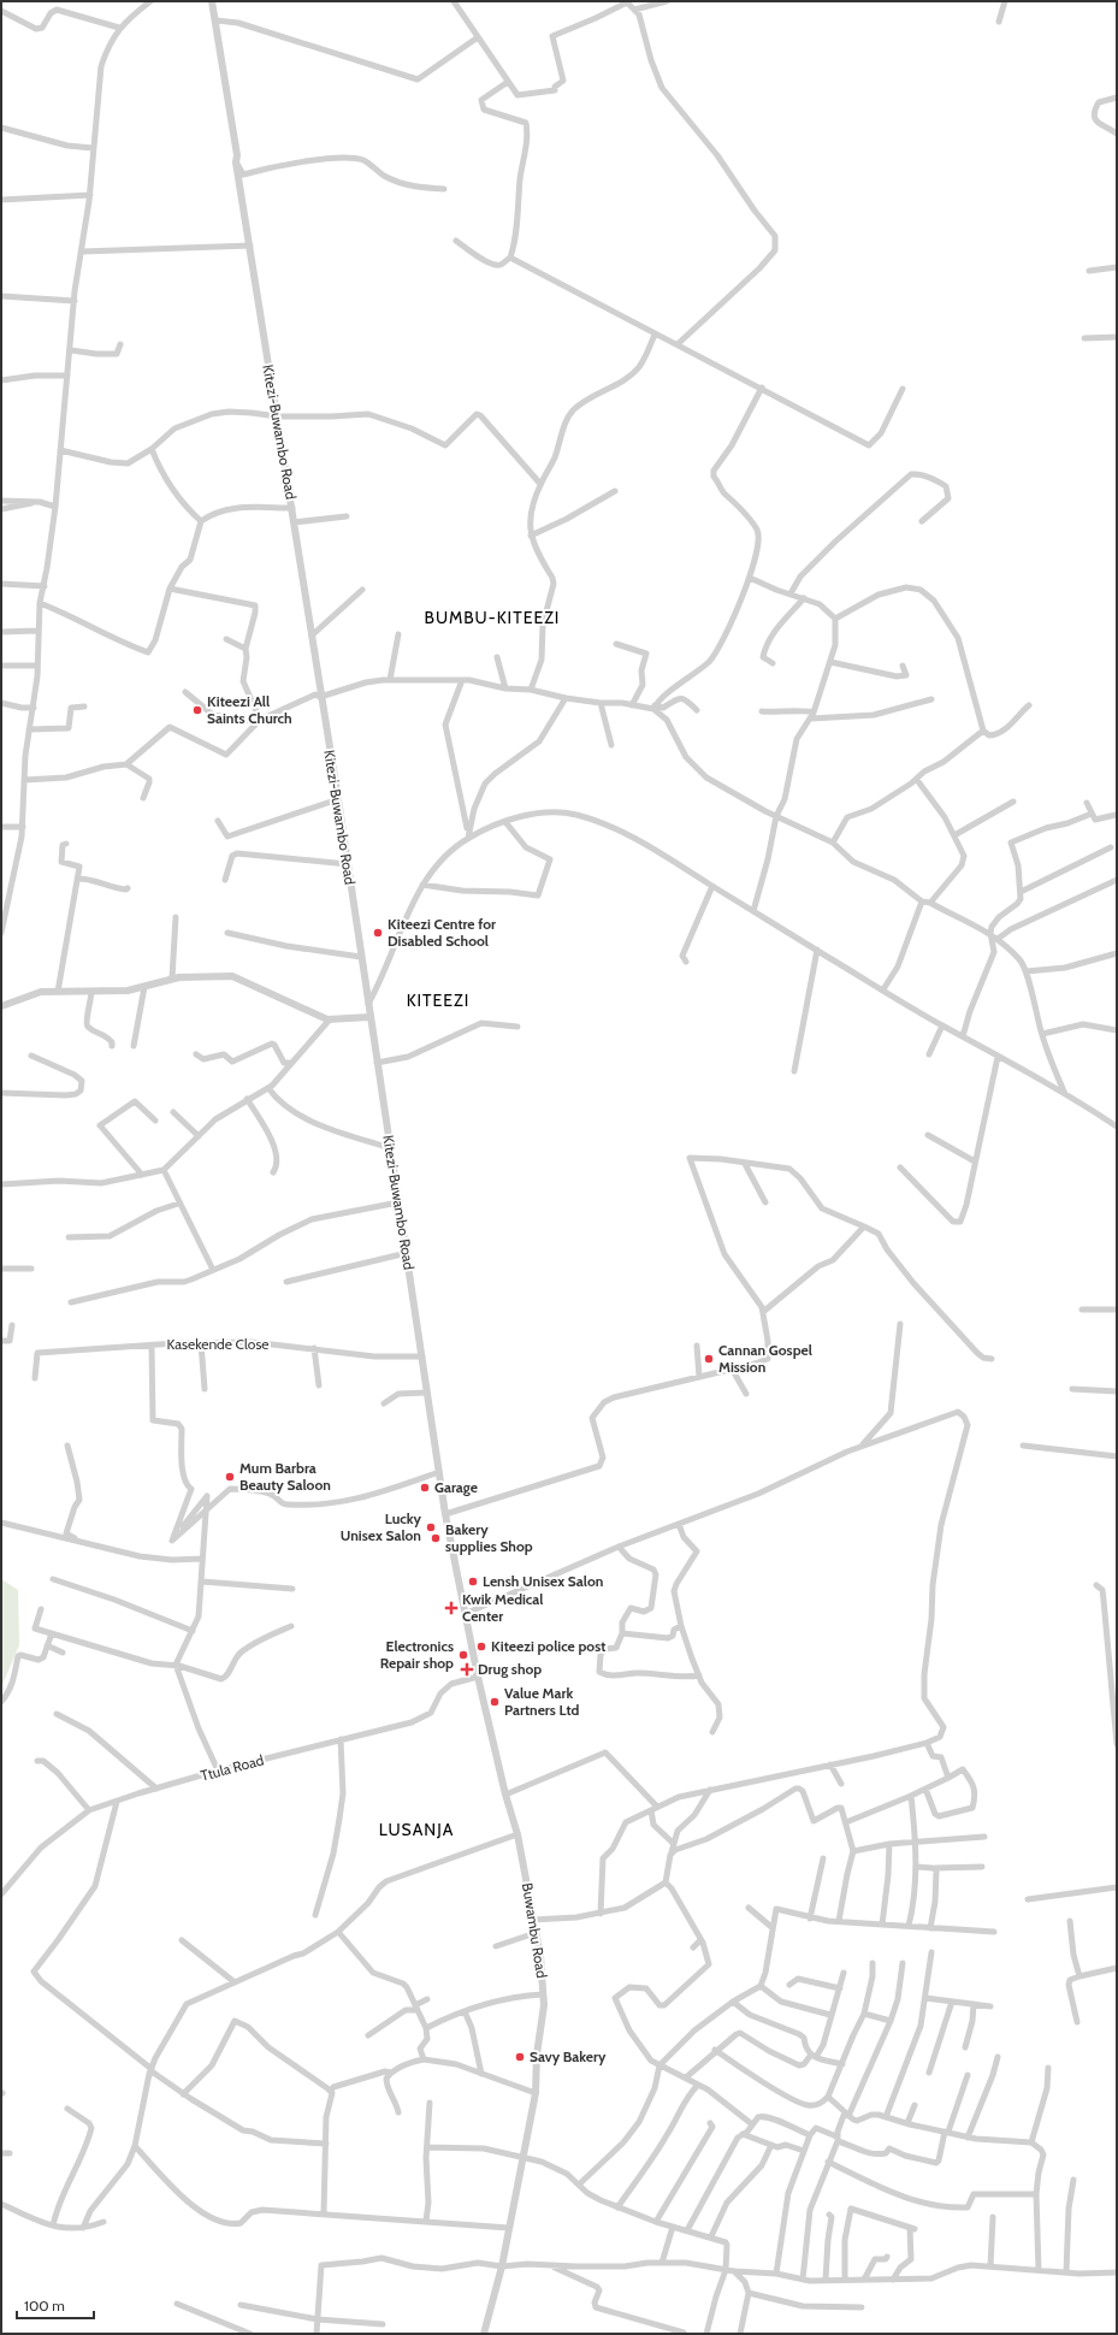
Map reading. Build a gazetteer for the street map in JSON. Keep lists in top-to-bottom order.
{
  "streets": {
    "street": [
      "Kitezi-Buwambo Road",
      "Kasekende Close",
      "Ttula Road",
      "Buwambu Road"
    ]
  },
  "crossings": [
    ["Kitezi-Buwambo Road", "Kasekende Close"],
    ["Kitezi-Buwambo Road", "Buwambu Road"],
    ["Ttula Road", "Buwambu Road"]
  ],
  "districts": ["BUMBU-KITEEZI", "KITEEZI", "LUSANJA"],
  "places": {
    "other": [
      "Kiteezi All Saints Church",
      "Kiteezi Centre for Disabled School",
      "Cannan Gospel Mission",
      "Mum Barbra Beauty Saloon",
      "Garage",
      "Lucky Unisex Salon",
      "Bakery supplies Shop",
      "Lensh Unisex Salon",
      "Kiteezi police post",
      "Electronics Repair shop",
      "Value Mark Partners Ltd",
      "Savy Bakery"
    ],
    "health": ["Kwik Medical Center", "Drug shop"]
  },
  "scale_bar": "100 m"
}
